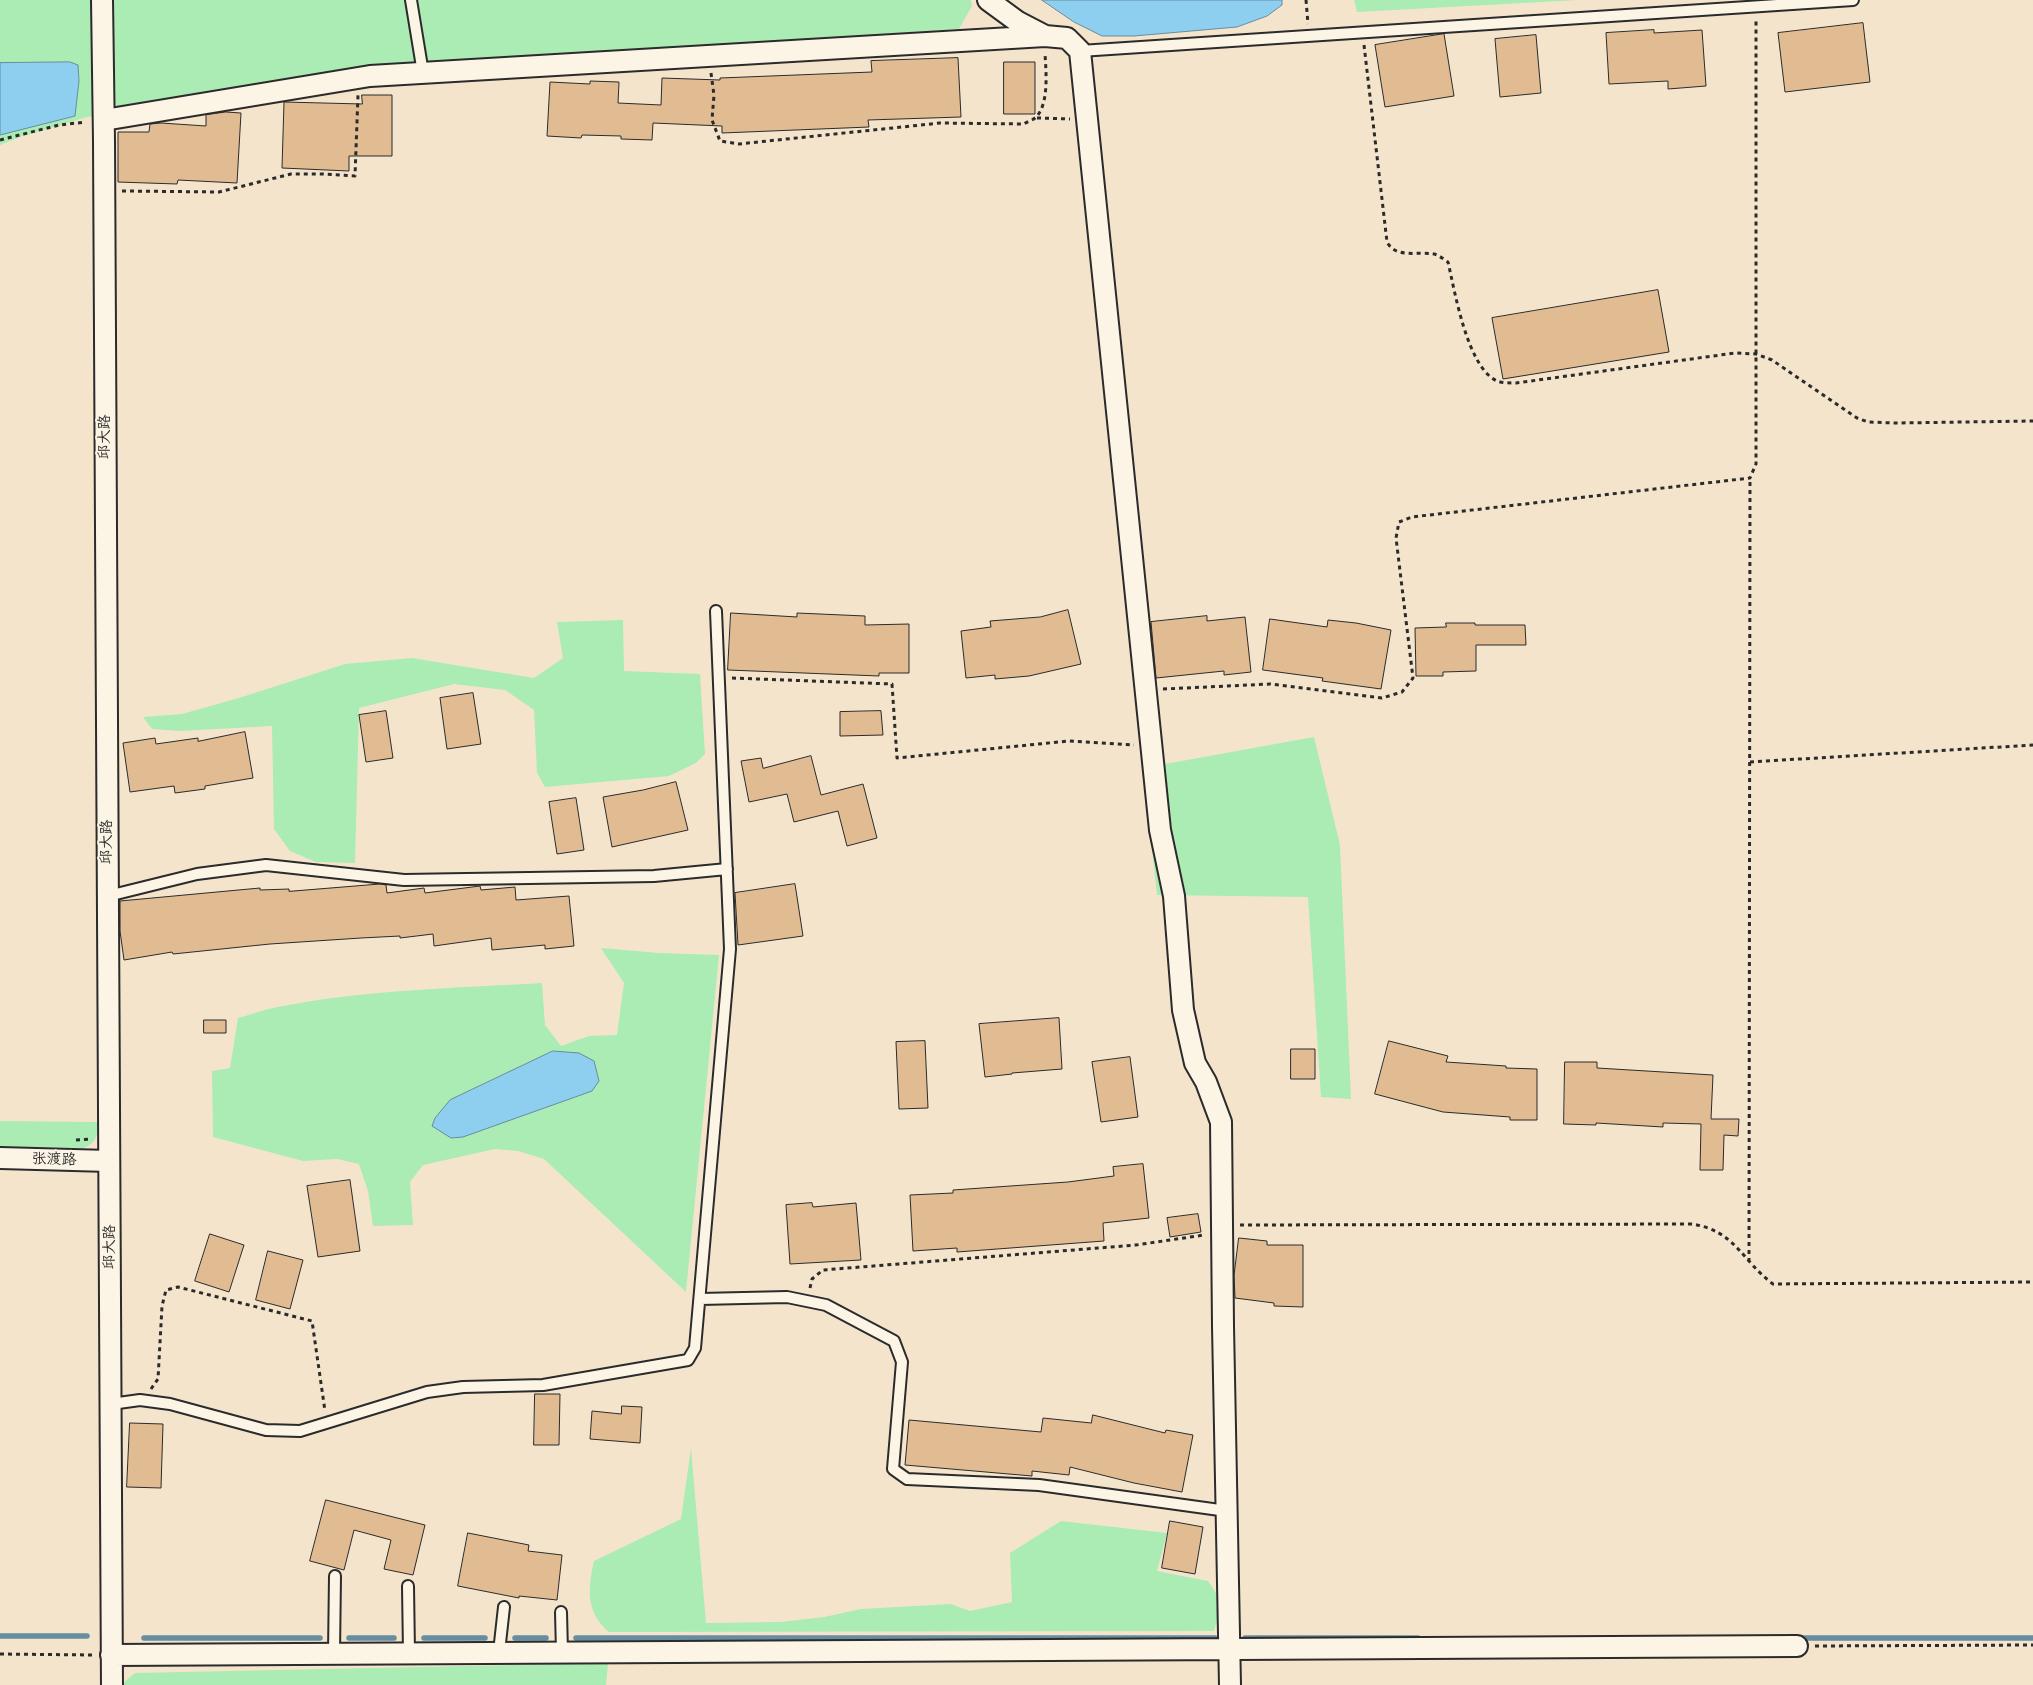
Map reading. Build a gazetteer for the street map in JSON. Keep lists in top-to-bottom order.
{
  "streets": {
    "street": ["邱大路", "张渡路"]
  },
  "crossings": [
    ["邱大路", "张渡路"]
  ]
}
